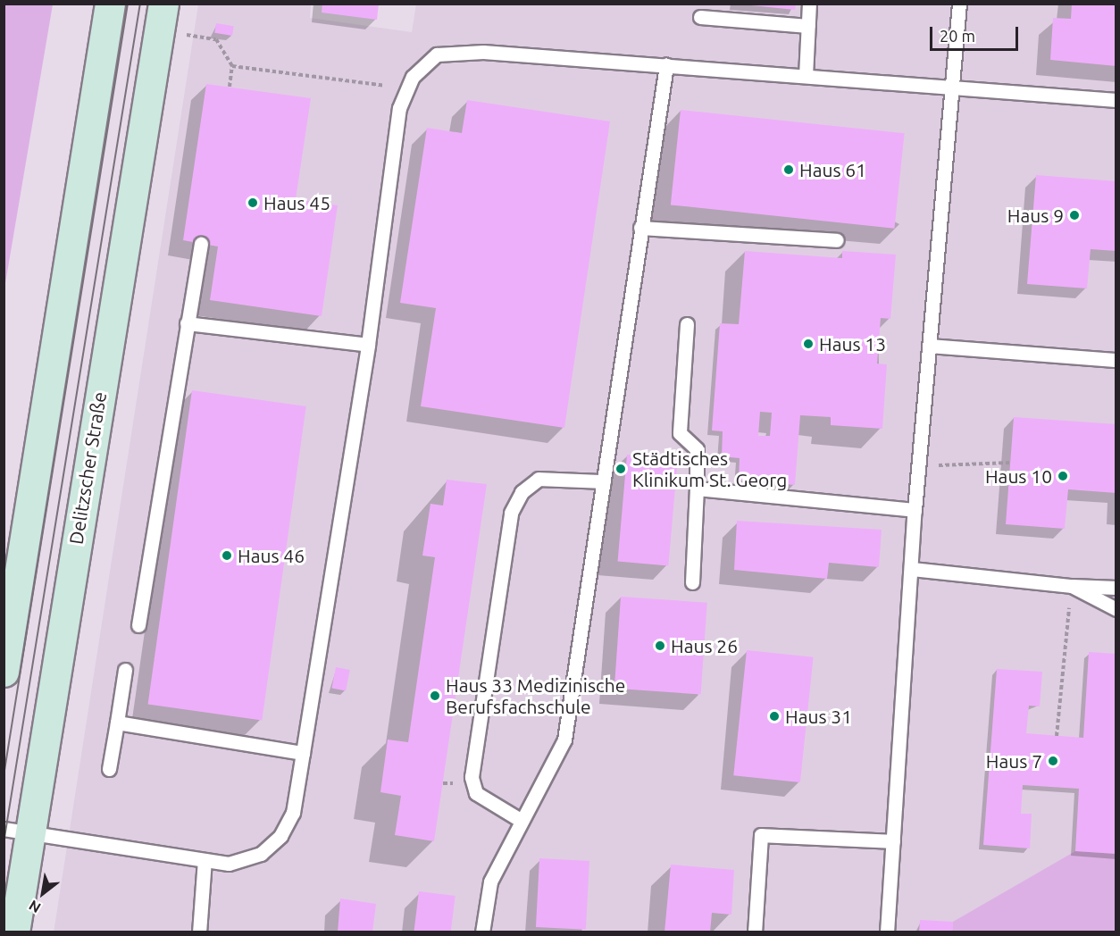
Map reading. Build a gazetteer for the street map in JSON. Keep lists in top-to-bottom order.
{
  "streets": {
    "main road": ["Delitzscher Straße"]
  },
  "places": [
    "Haus 61",
    "Haus 45",
    "Haus 9",
    "Haus 13",
    "Städtisches Klinikum St. Georg",
    "Haus 10",
    "Haus 46",
    "Haus 26",
    "Haus 33 Medizinische Berufsfachschule",
    "Haus 31",
    "Haus 7"
  ],
  "scale_bar": "20 m",
  "north": "bottom left"
}
